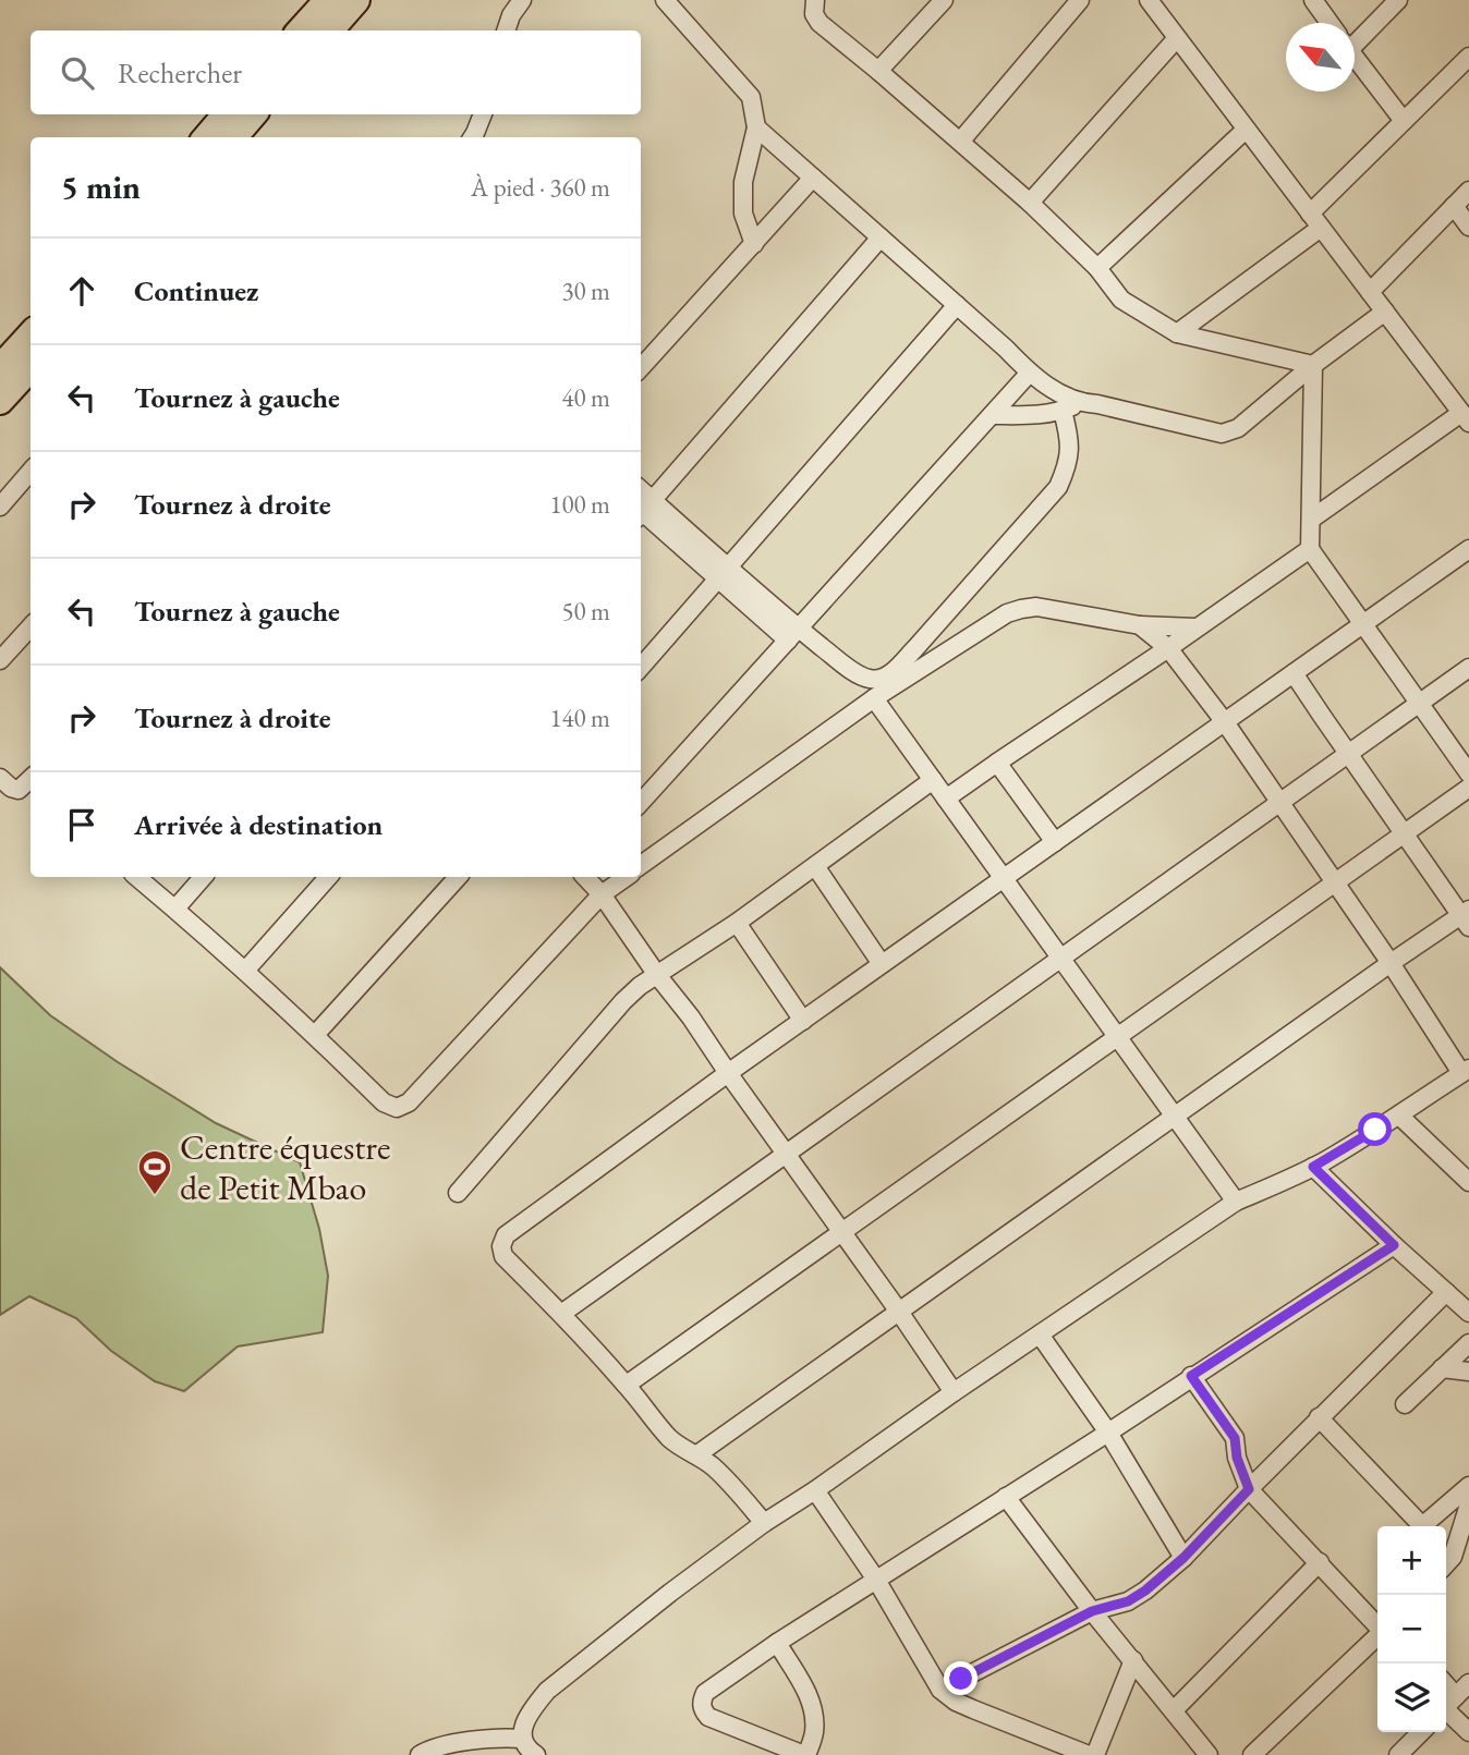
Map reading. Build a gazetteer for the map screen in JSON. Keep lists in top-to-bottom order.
{
  "places": {
    "sports": ["Centre équestre de Petit Mbao"]
  },
  "north": "top left",
  "page": {
    "search": "Rechercher",
    "heading": ["5 min", "À pied · 360 m"],
    "list": [
      ["Continuez", "30 m"],
      ["Tournez à gauche", "40 m"],
      ["Tournez à droite", "100 m"],
      ["Tournez à gauche", "50 m"],
      ["Tournez à droite", "140 m"],
      "Arrivée à destination"
    ],
    "map_buttons": ["+", "−"]
  }
}
